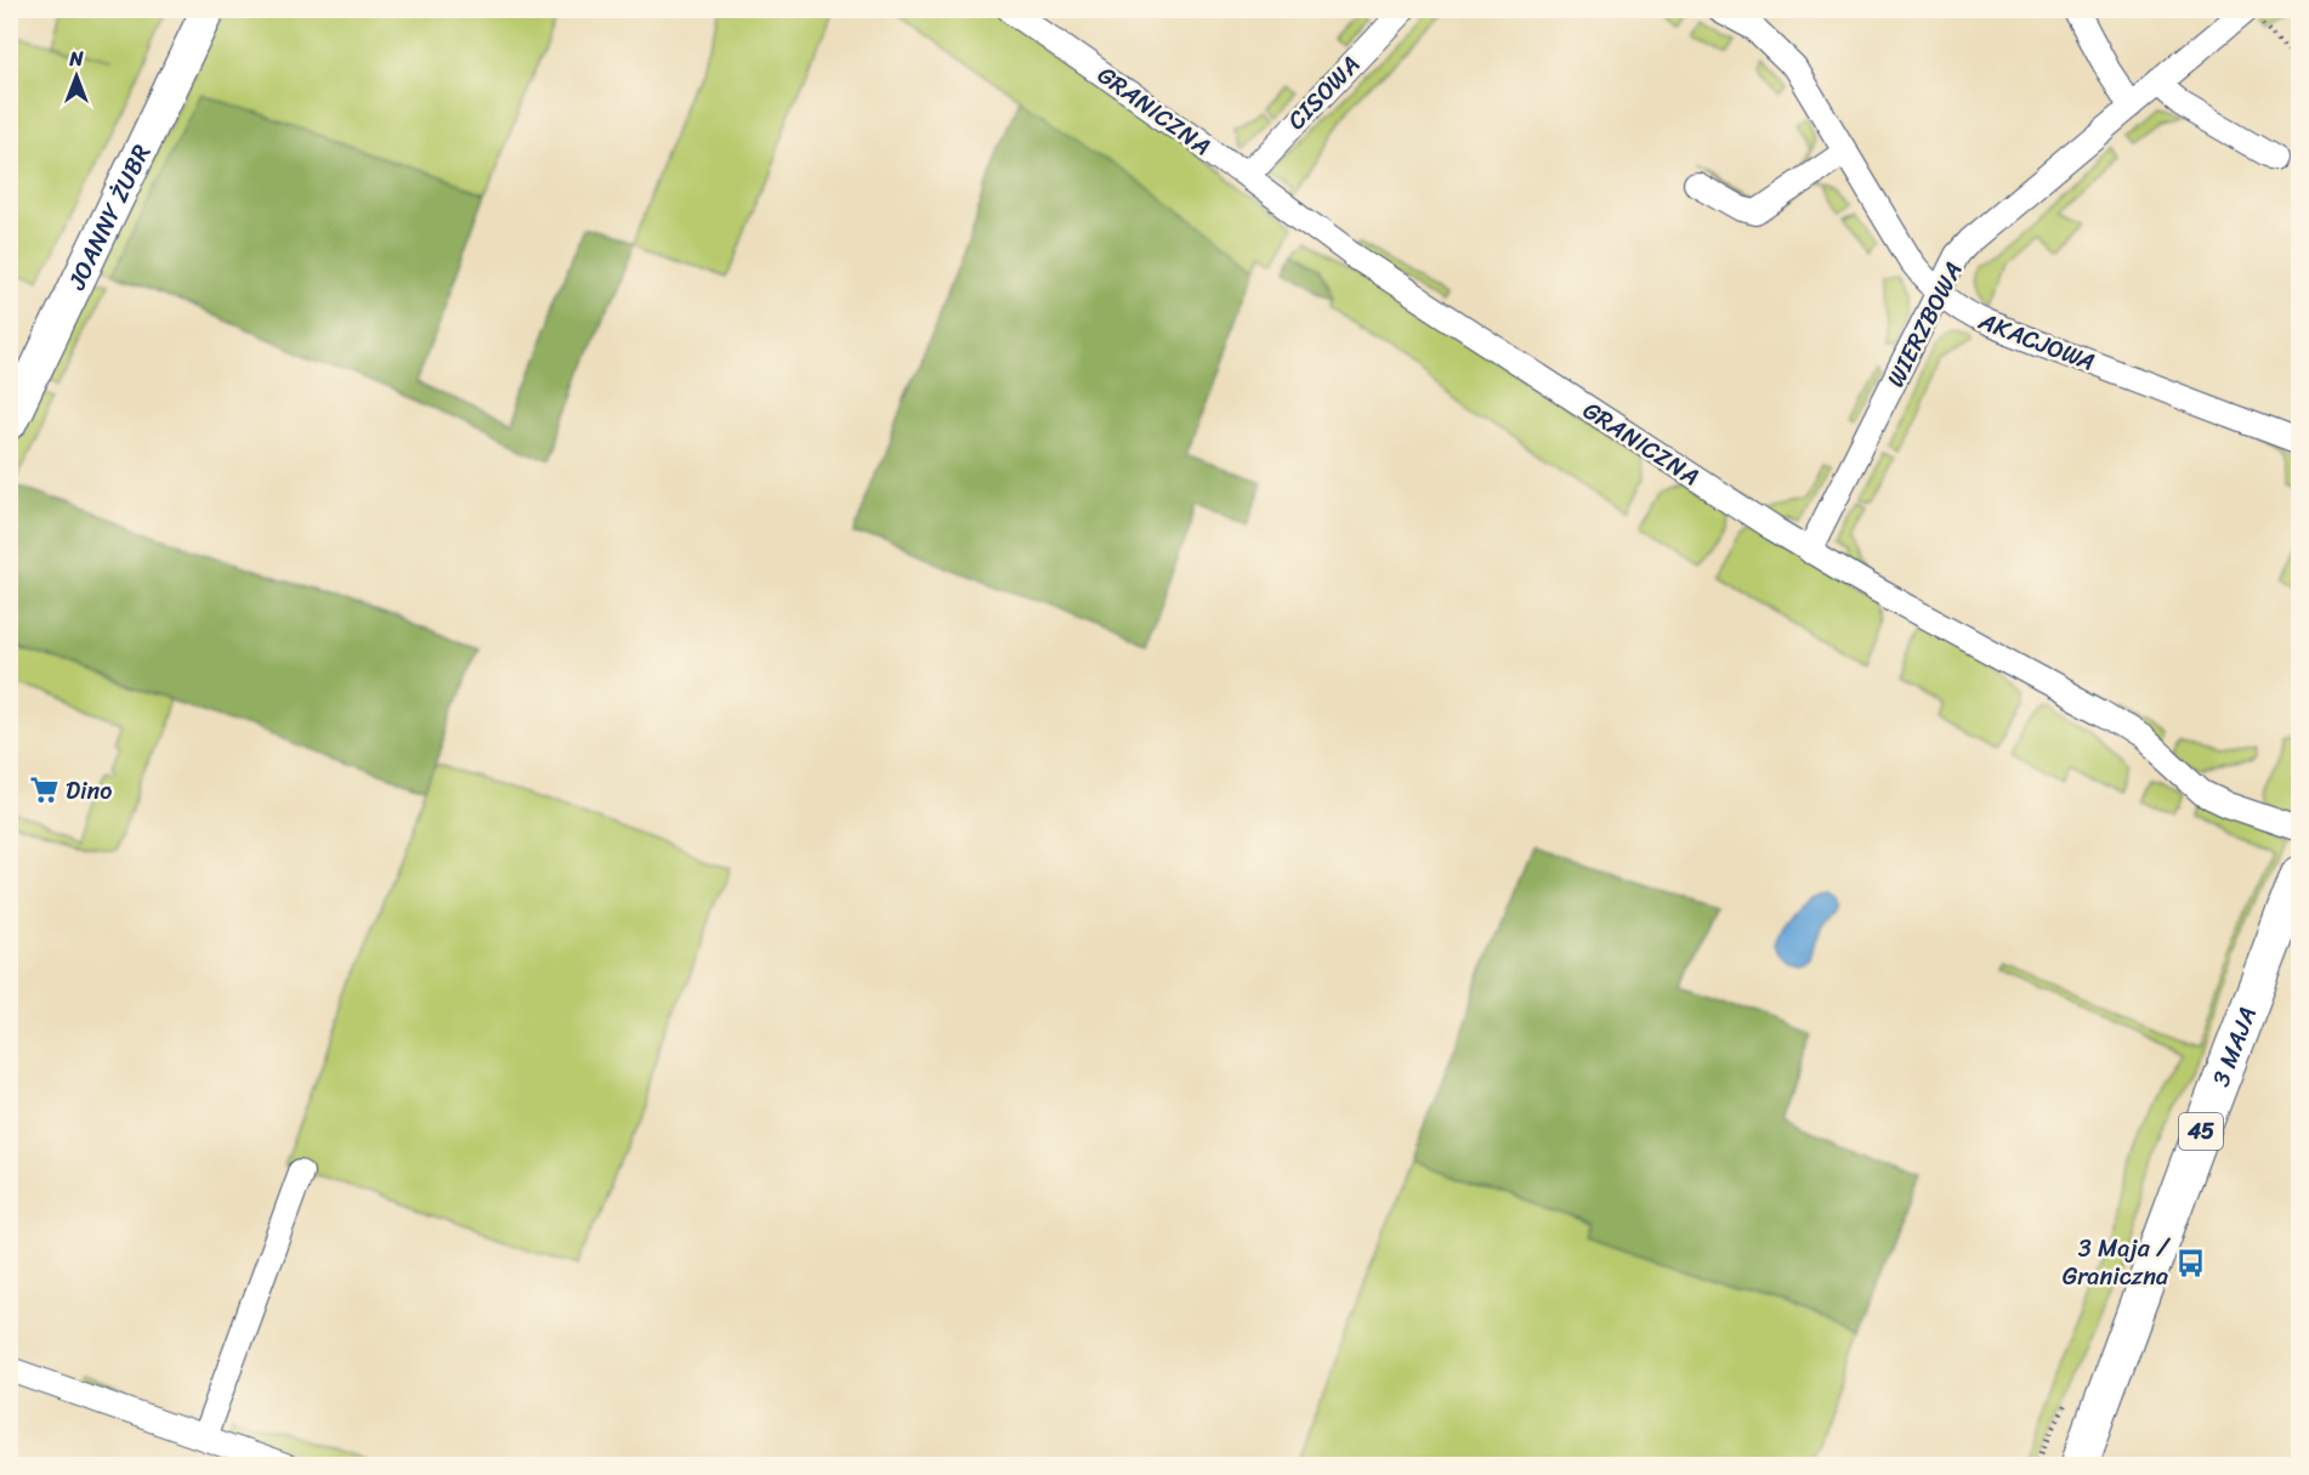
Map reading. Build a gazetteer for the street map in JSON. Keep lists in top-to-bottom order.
{
  "streets": {
    "main road": ["3 MAJA", "45"],
    "street": [
      "CISOWA",
      "GRANICZNA",
      "JOANNY ŻUBR",
      "WIERZBOWA",
      "AKACJOWA"
    ]
  },
  "crossings": [
    ["CISOWA", "GRANICZNA"],
    ["GRANICZNA", "WIERZBOWA"],
    ["WIERZBOWA", "AKACJOWA"]
  ],
  "places": {
    "supermarket": ["Dino"],
    "bus stop": ["3 Maja / Graniczna"]
  },
  "north": "top"
}
